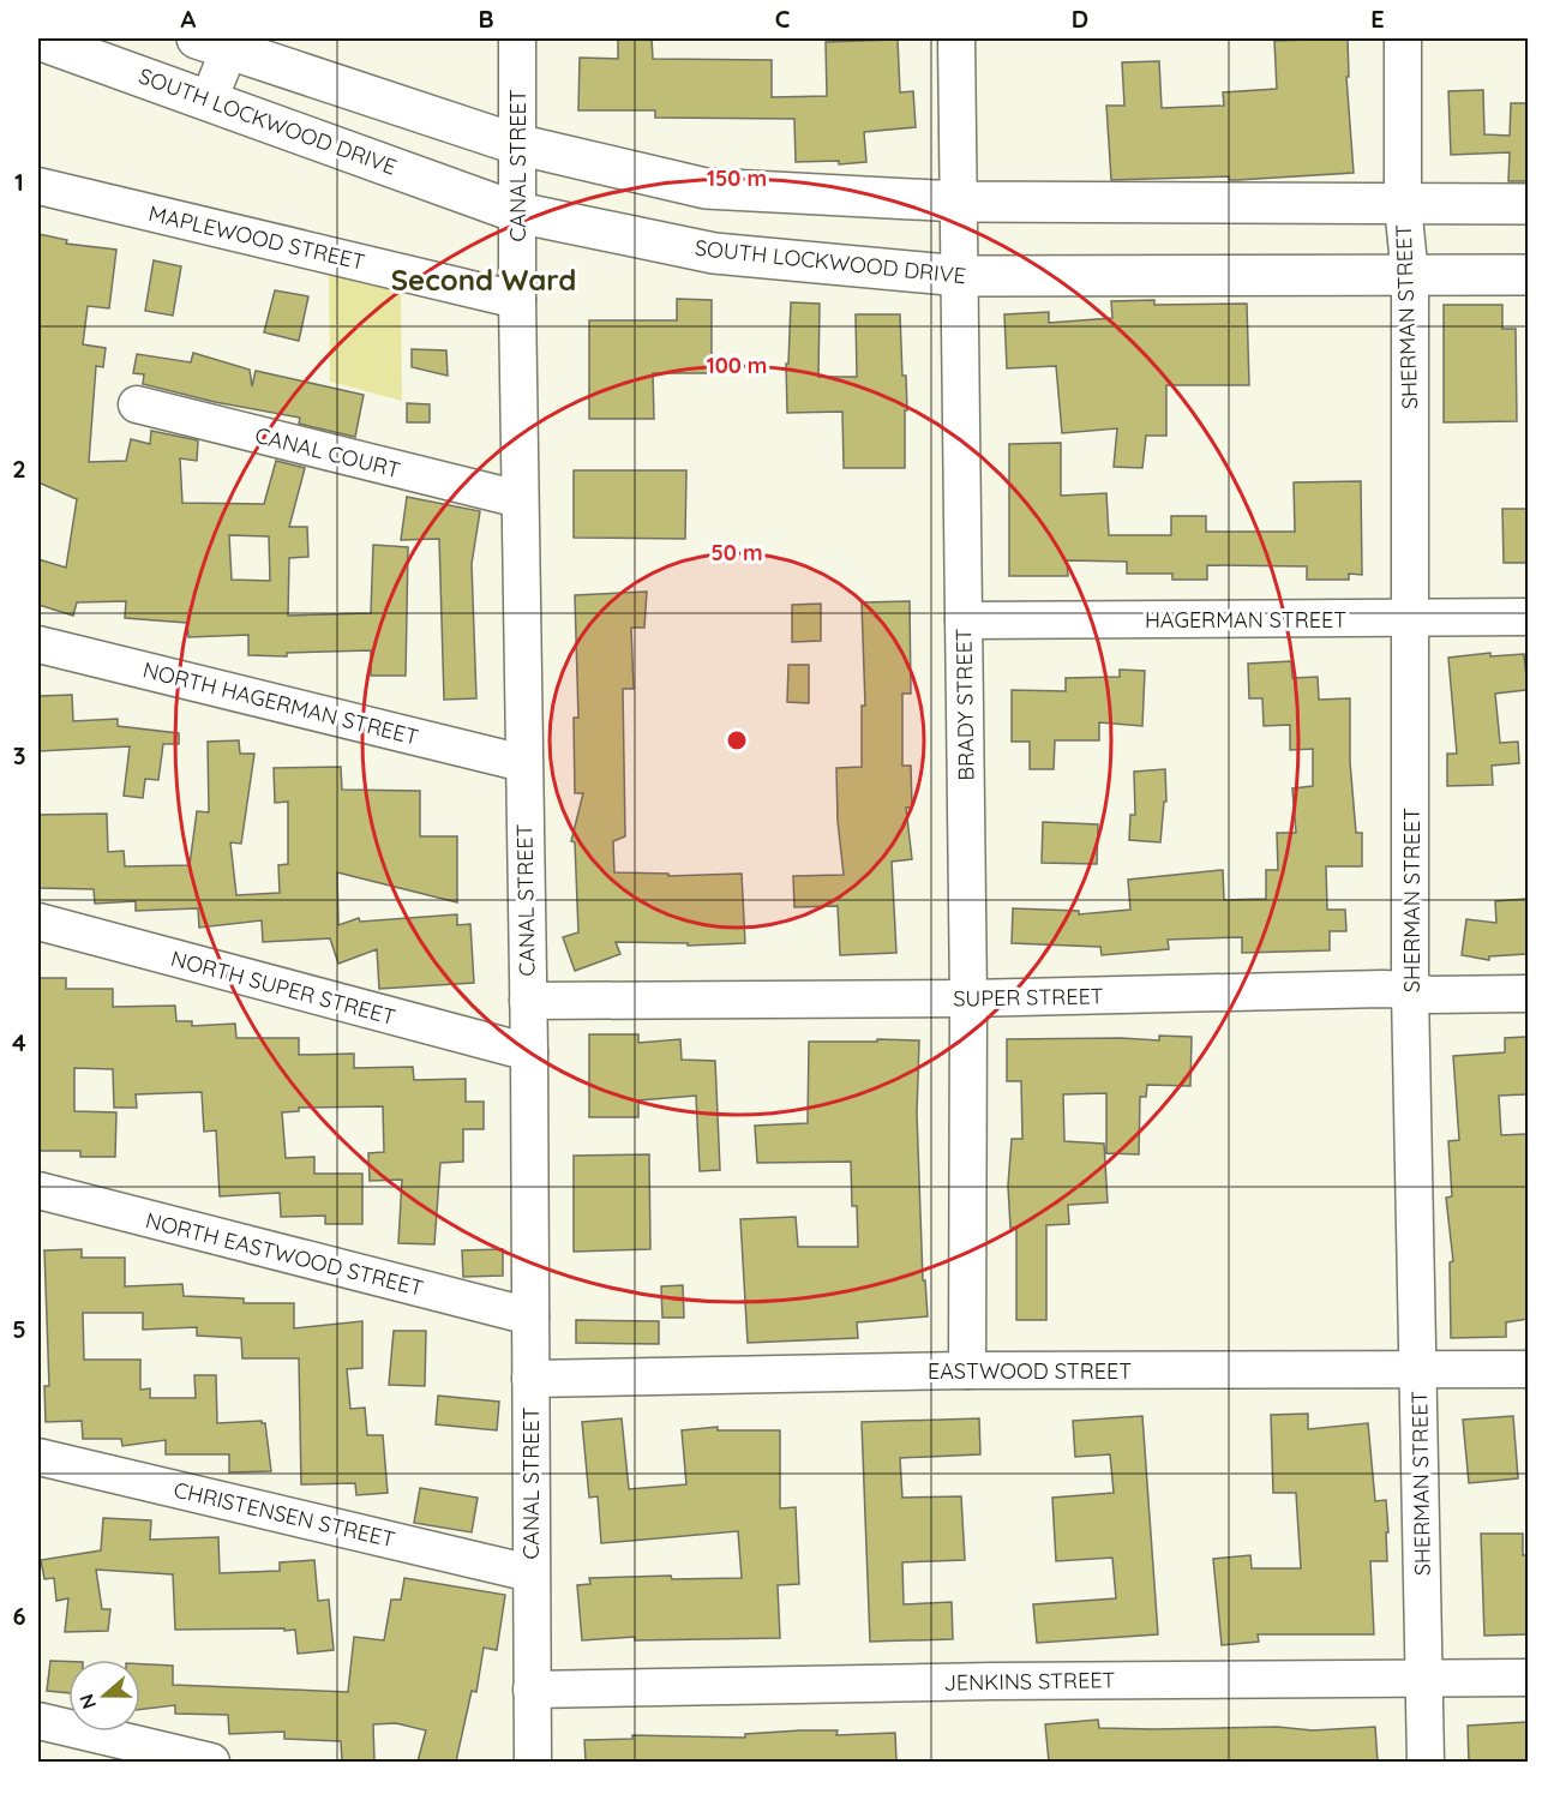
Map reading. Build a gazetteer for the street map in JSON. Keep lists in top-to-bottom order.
{
  "streets": {
    "main road": ["SOUTH LOCKWOOD DRIVE"],
    "street": [
      "CANAL STREET",
      "MAPLEWOOD STREET",
      "SHERMAN STREET",
      "CANAL COURT",
      "HAGERMAN STREET",
      "NORTH HAGERMAN STREET",
      "BRADY STREET",
      "NORTH SUPER STREET",
      "SUPER STREET",
      "NORTH EASTWOOD STREET",
      "EASTWOOD STREET",
      "CHRISTENSEN STREET",
      "JENKINS STREET"
    ]
  },
  "crossings": [
    ["SOUTH LOCKWOOD DRIVE", "CANAL STREET"],
    ["SOUTH LOCKWOOD DRIVE", "SHERMAN STREET"],
    ["SOUTH LOCKWOOD DRIVE", "BRADY STREET"],
    ["CANAL STREET", "MAPLEWOOD STREET"],
    ["CANAL STREET", "CANAL COURT"],
    ["CANAL STREET", "NORTH HAGERMAN STREET"],
    ["CANAL STREET", "NORTH SUPER STREET"],
    ["CANAL STREET", "SUPER STREET"],
    ["CANAL STREET", "NORTH EASTWOOD STREET"],
    ["CANAL STREET", "EASTWOOD STREET"],
    ["CANAL STREET", "CHRISTENSEN STREET"],
    ["CANAL STREET", "JENKINS STREET"],
    ["SHERMAN STREET", "HAGERMAN STREET"],
    ["SHERMAN STREET", "SUPER STREET"],
    ["SHERMAN STREET", "EASTWOOD STREET"],
    ["SHERMAN STREET", "JENKINS STREET"],
    ["HAGERMAN STREET", "BRADY STREET"],
    ["BRADY STREET", "SUPER STREET"],
    ["BRADY STREET", "EASTWOOD STREET"]
  ],
  "districts": ["Second Ward"],
  "north": "left",
  "grid": {
    "columns": [
      "A",
      "B",
      "C",
      "D",
      "E"
    ],
    "rows": [
      "1",
      "2",
      "3",
      "4",
      "5",
      "6"
    ]
  },
  "rings": ["150 m", "100 m", "50 m"]
}
